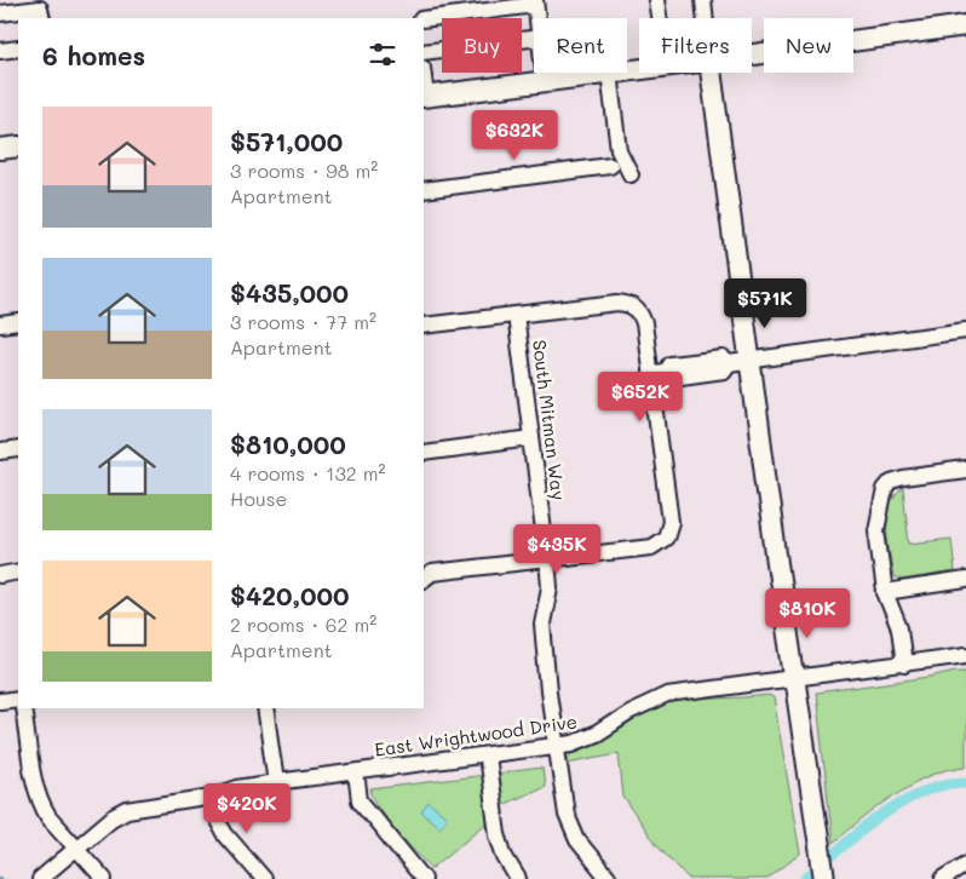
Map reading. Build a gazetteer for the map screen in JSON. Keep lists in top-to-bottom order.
{
  "streets": {
    "street": ["South Mitman Way", "East Wrightwood Drive"]
  },
  "crossings": [
    ["South Mitman Way", "East Wrightwood Drive"]
  ],
  "page": {
    "chip": [
      "Buy",
      "Rent",
      "Filters",
      "New"
    ],
    "heading": "6 homes",
    "list": [
      {
        "name": "$571,000",
        "note": "3 rooms · 98 m² · Apartment"
      },
      {
        "name": "$435,000",
        "note": "3 rooms · 77 m² · Apartment"
      },
      {
        "name": "$810,000",
        "note": "4 rooms · 132 m² · House"
      },
      {
        "name": "$420,000",
        "note": "2 rooms · 62 m² · Apartment"
      }
    ],
    "price": [
      "$632K",
      "$571K",
      "$652K",
      "$435K",
      "$810K",
      "$420K"
    ]
  }
}
